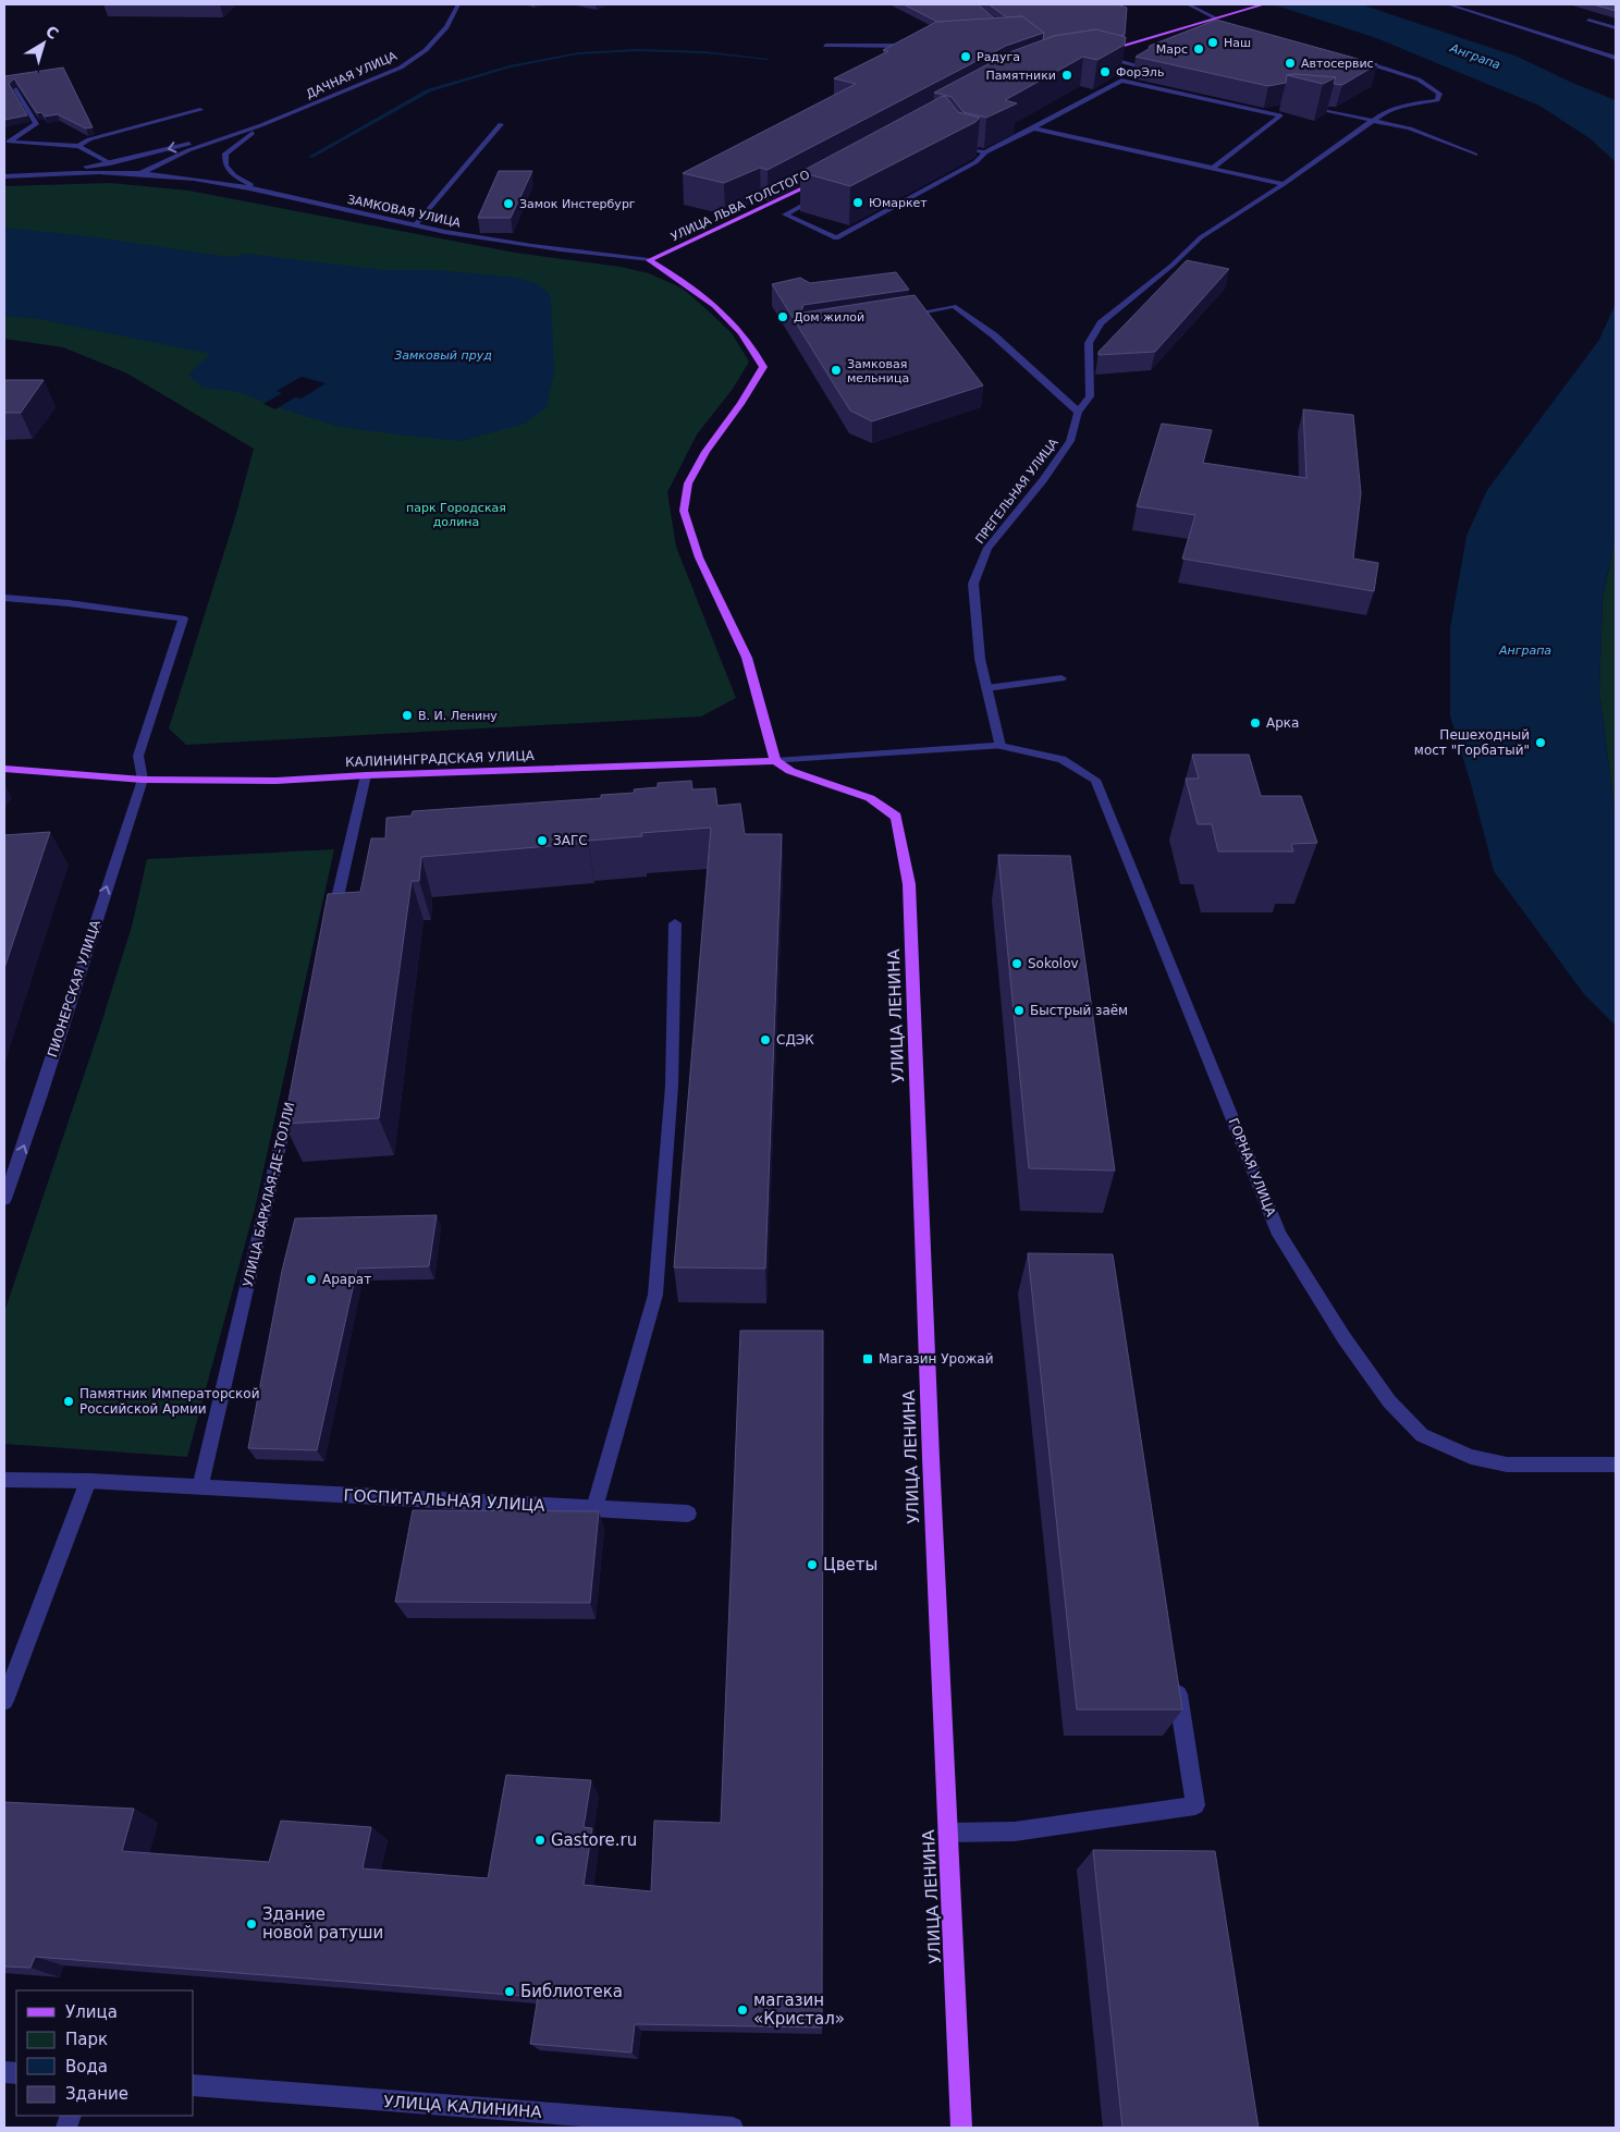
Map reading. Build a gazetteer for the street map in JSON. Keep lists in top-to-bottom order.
{
  "streets": {
    "main road": ["УЛИЦА ЛЬВА ТОЛСТОГО", "КАЛИНИНГРАДСКАЯ УЛИЦА", "УЛИЦА ЛЕНИНА"],
    "street": [
      "ДАЧНАЯ УЛИЦА",
      "ЗАМКОВАЯ УЛИЦА",
      "ПРЕГЕЛЬНАЯ УЛИЦА",
      "ПИОНЕРСКАЯ УЛИЦА",
      "ГОРНАЯ УЛИЦА",
      "УЛИЦА БАРКЛАЯ-ДЕ-ТОЛЛИ",
      "ГОСПИТАЛЬНАЯ УЛИЦА",
      "УЛИЦА КАЛИНИНА"
    ]
  },
  "crossings": [
    ["ДАЧНАЯ УЛИЦА", "ЗАМКОВАЯ УЛИЦА"],
    ["УЛИЦА ЛЬВА ТОЛСТОГО", "ЗАМКОВАЯ УЛИЦА"],
    ["ПРЕГЕЛЬНАЯ УЛИЦА", "ГОРНАЯ УЛИЦА"],
    ["КАЛИНИНГРАДСКАЯ УЛИЦА", "ПИОНЕРСКАЯ УЛИЦА"],
    ["КАЛИНИНГРАДСКАЯ УЛИЦА", "УЛИЦА ЛЕНИНА"],
    ["КАЛИНИНГРАДСКАЯ УЛИЦА", "ГОРНАЯ УЛИЦА"],
    ["УЛИЦА ЛЕНИНА", "ГОРНАЯ УЛИЦА"],
    ["УЛИЦА БАРКЛАЯ-ДЕ-ТОЛЛИ", "ГОСПИТАЛЬНАЯ УЛИЦА"]
  ],
  "one_way": ["ПИОНЕРСКАЯ УЛИЦА"],
  "water": ["Анграпа", "Замковый пруд"],
  "parks": ["парк Городская долина"],
  "places": {
    "other": [
      "Наш",
      "Марс",
      "Радуга",
      "Автосервис",
      "ФорЭль",
      "Памятники",
      "Юмаркет",
      "Замок Инстербург",
      "Дом жилой",
      "Замковая мельница",
      "В. И. Ленину",
      "Арка",
      "Пешеходный мост \"Горбатый\"",
      "ЗАГС",
      "Sokolov",
      "Быстрый заём",
      "СДЭК",
      "Арарат",
      "Памятник Императорской Российской Армии",
      "Цветы",
      "Gastore.ru",
      "Здание новой ратуши",
      "Библиотека",
      "магазин «Кристал»"
    ],
    "transit": ["Магазин Урожай"]
  },
  "legend": [
    "Улица",
    "Парк",
    "Вода",
    "Здание"
  ],
  "north": "top right"
}
